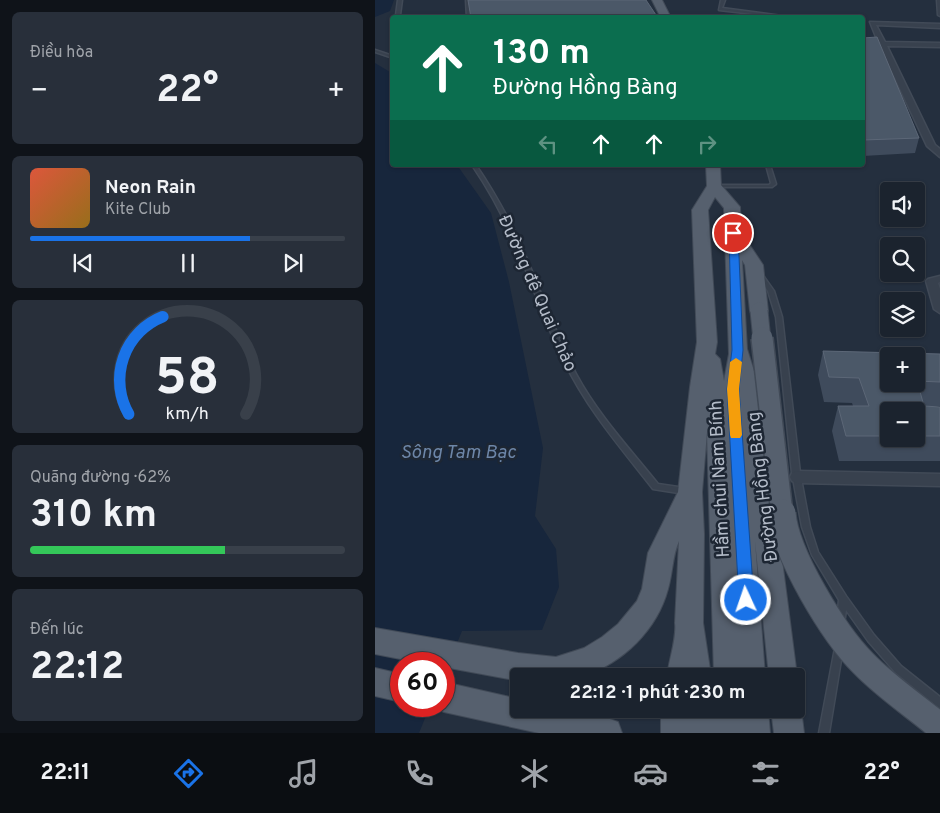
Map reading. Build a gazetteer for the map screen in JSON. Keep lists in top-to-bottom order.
{
  "streets": {
    "main road": ["Hầm chui Nam Bính", "Đường Hồng Bàng"],
    "lane": ["Đường đê Quai Chảo"]
  },
  "crossings": [
    ["Hầm chui Nam Bính", "Đường Hồng Bàng"]
  ],
  "water": ["Sông Tam Bạc"],
  "page": {
    "tile": [
      "Điều hòa",
      ["Quãng đường · 62%", "310 km"],
      ["Đến lúc", "22:12"]
    ],
    "turn": ["130 m", "Đường Hồng Bàng"],
    "heat": ["−", "22°", "+"],
    "song": ["Neon Rain", "Kite Club"],
    "map_buttons": ["+", "−"],
    "limit": "60",
    "trip": "22:12 · 1 phút · 230 m",
    "tabs": ["22:11", "22°"],
    "gauge": ["58", "km/h"]
  }
}
